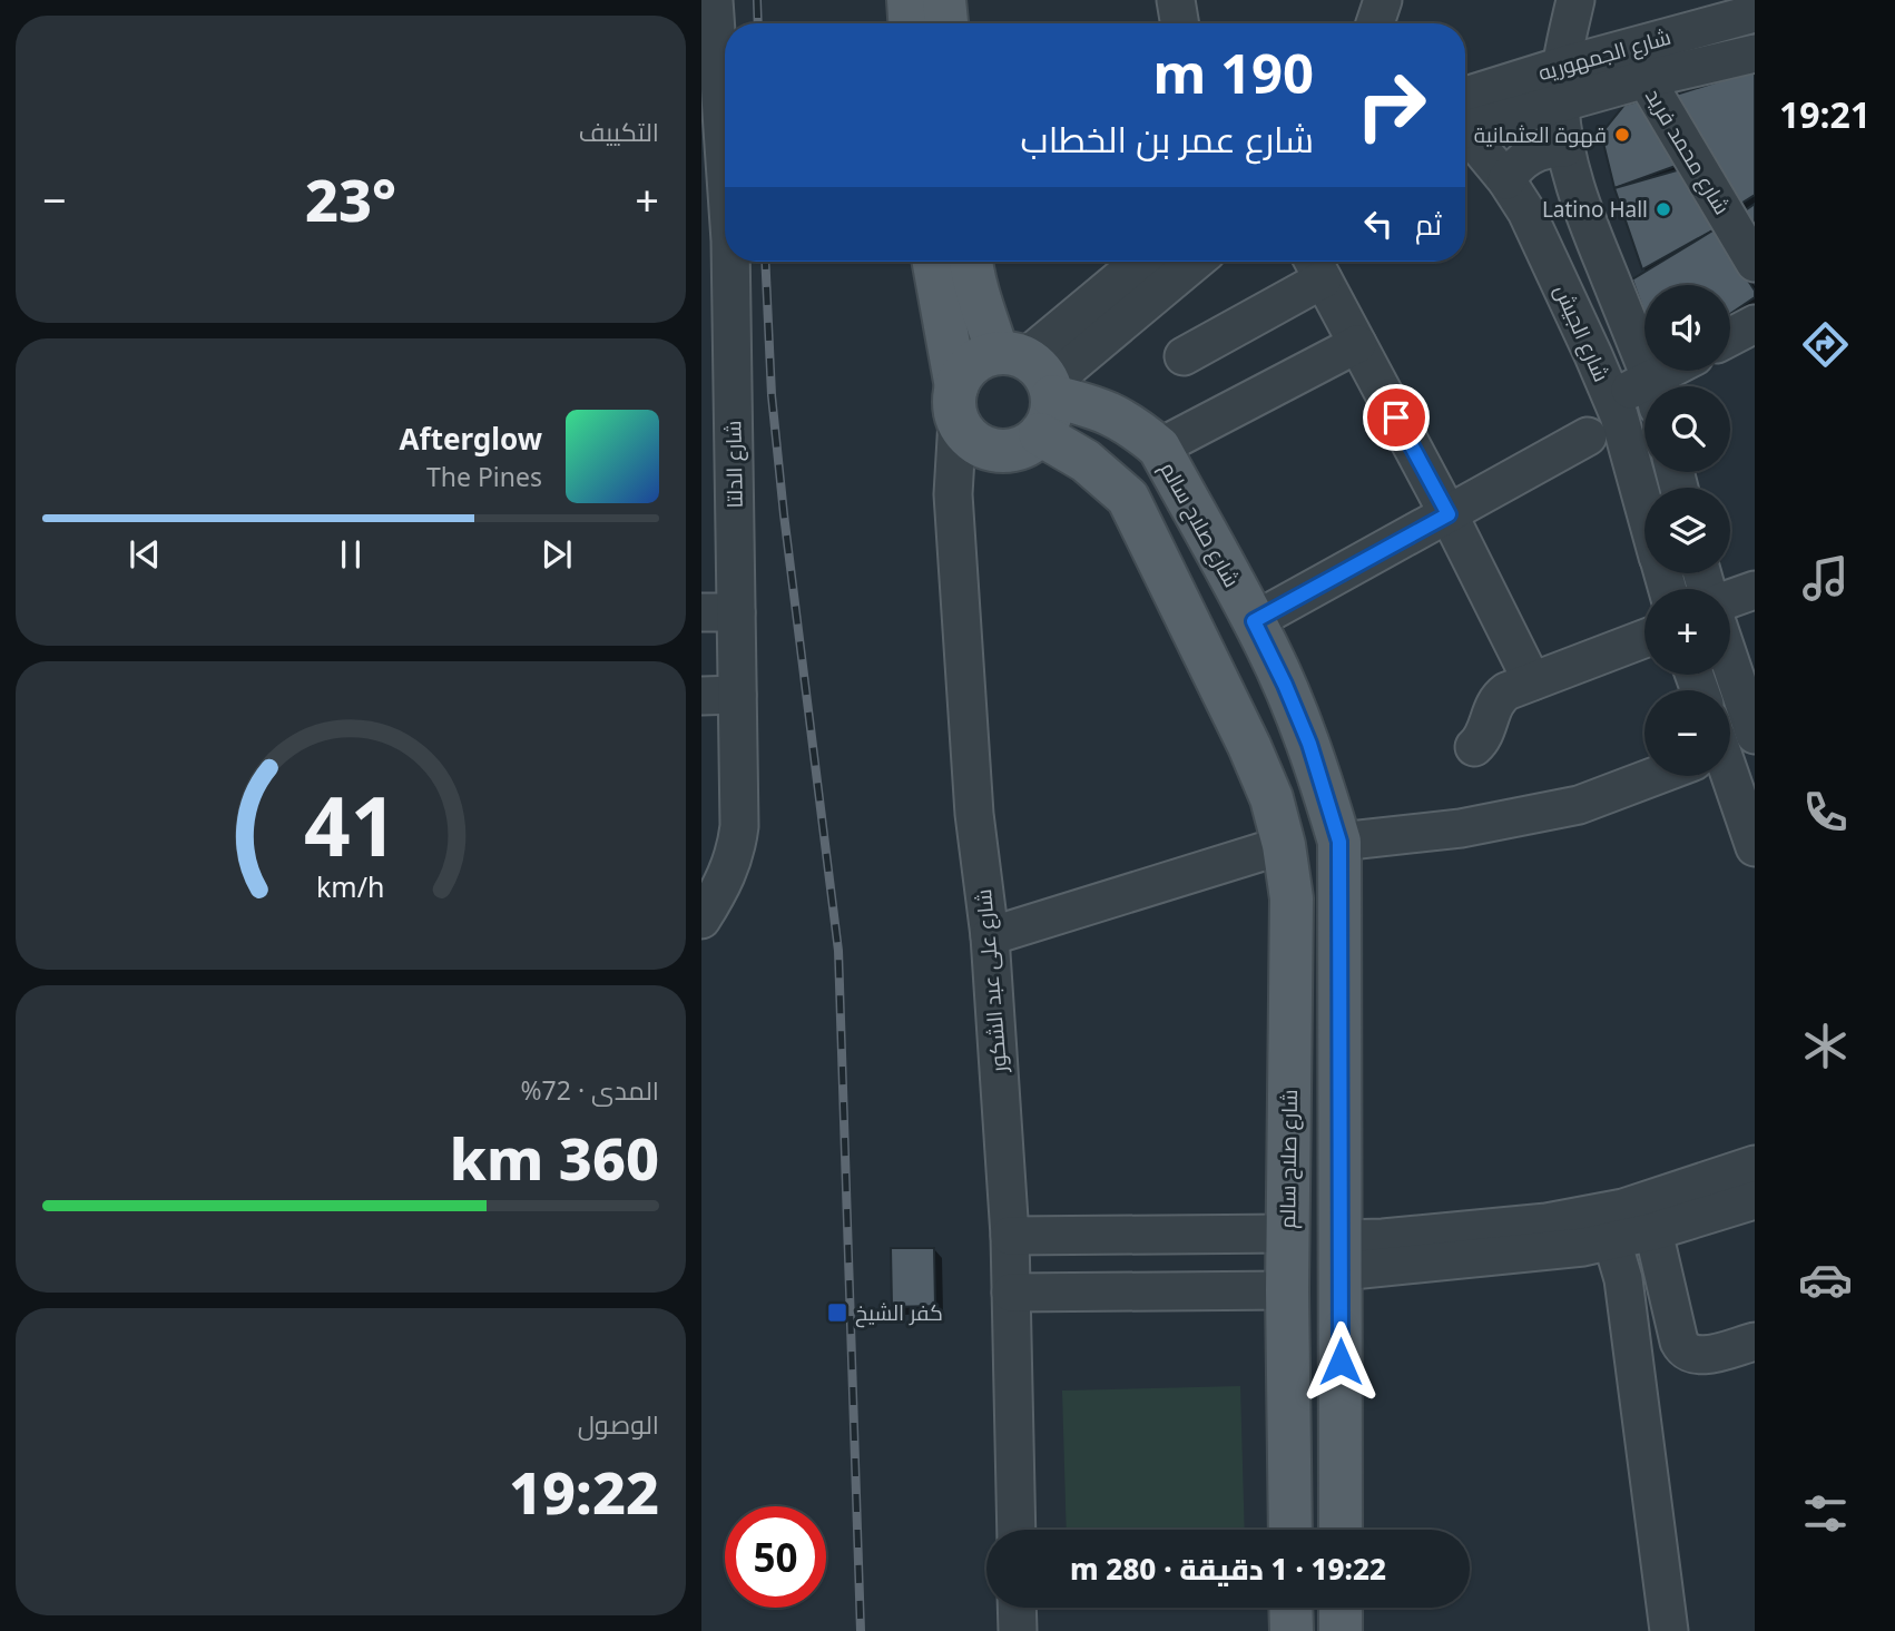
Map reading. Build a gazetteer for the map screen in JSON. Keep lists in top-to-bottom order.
{
  "streets": {
    "main road": ["شارع صلاح سالم", "شارع على عبد الشكور"],
    "street": [
      "شارع الجمهوريه",
      "شارع محمد فريد",
      "شارع الجيش",
      "شارع الدلتا"
    ]
  },
  "crossings": [
    ["شارع الجمهوريه", "شارع محمد فريد"],
    ["شارع الجمهوريه", "شارع الجيش"],
    ["شارع صلاح سالم", "شارع على عبد الشكور"]
  ],
  "places": {
    "other": ["قهوة العثمانية", "Latino Hall"],
    "transit": ["كفر الشيخ"]
  },
  "page": {
    "tabs": "19:21",
    "tile": [
      "التكييف",
      ["المدى · 72%", "360 km"],
      ["الوصول", "19:22"]
    ],
    "turn": ["190 m", "شارع عمر بن الخطاب"],
    "heat": ["−", "23°", "+"],
    "then": "ثم",
    "map_buttons": ["+", "−"],
    "song": ["Afterglow", "The Pines"],
    "limit": "50",
    "trip": "19:22 · 1 دقيقة · 280 m",
    "gauge": ["41", "km/h"]
  }
}
